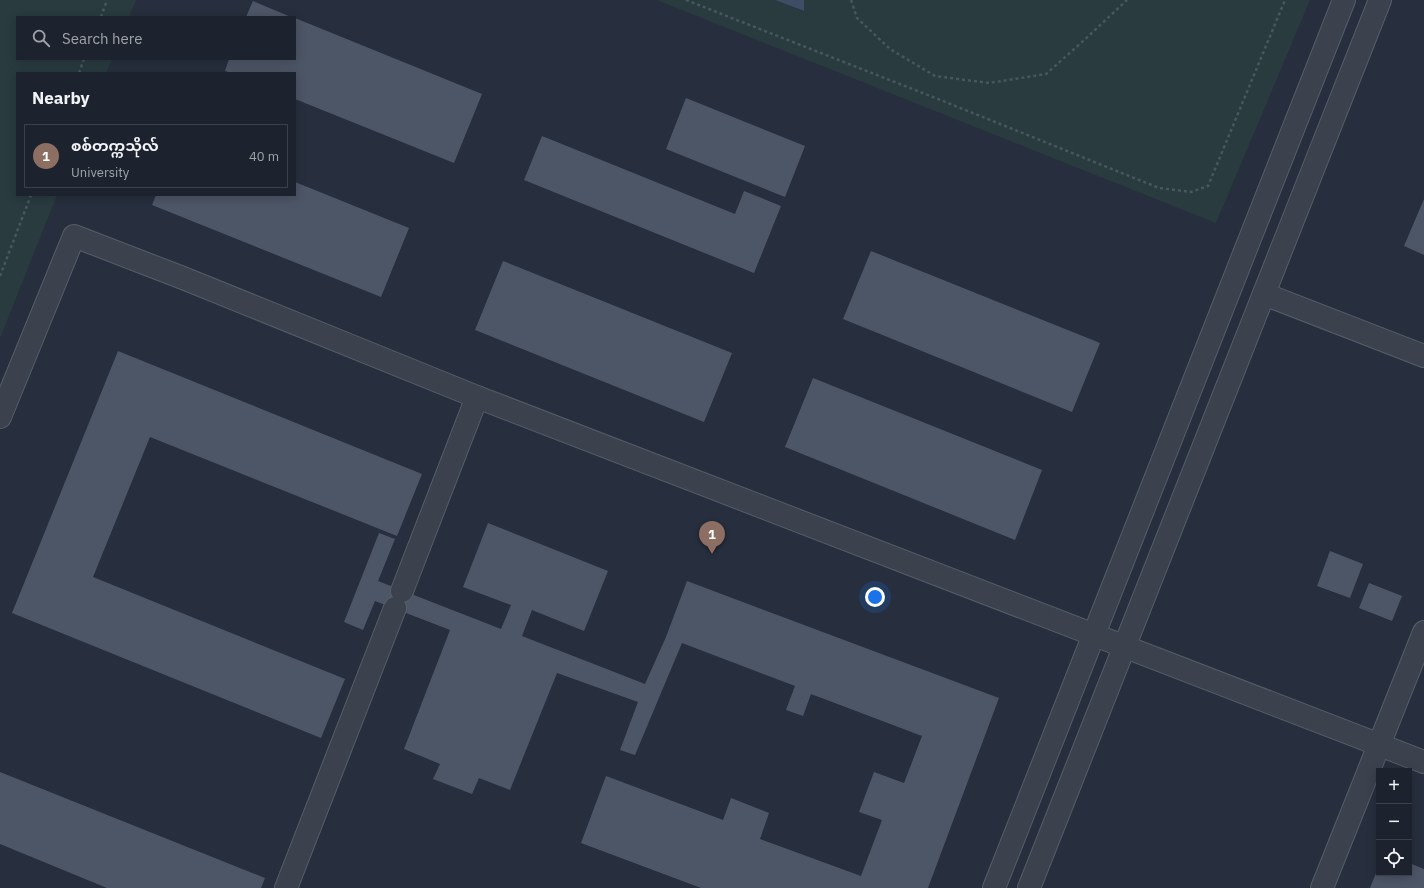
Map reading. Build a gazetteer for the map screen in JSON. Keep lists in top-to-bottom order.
{
  "page": {
    "search": "Search here",
    "heading": "Nearby",
    "list": [
      {
        "mark": "1",
        "name": "စစ်‌တက္ကသိုလ်",
        "note": "University",
        "value": "40 m"
      }
    ],
    "pins": "1",
    "map_buttons": ["+", "−"]
  }
}
